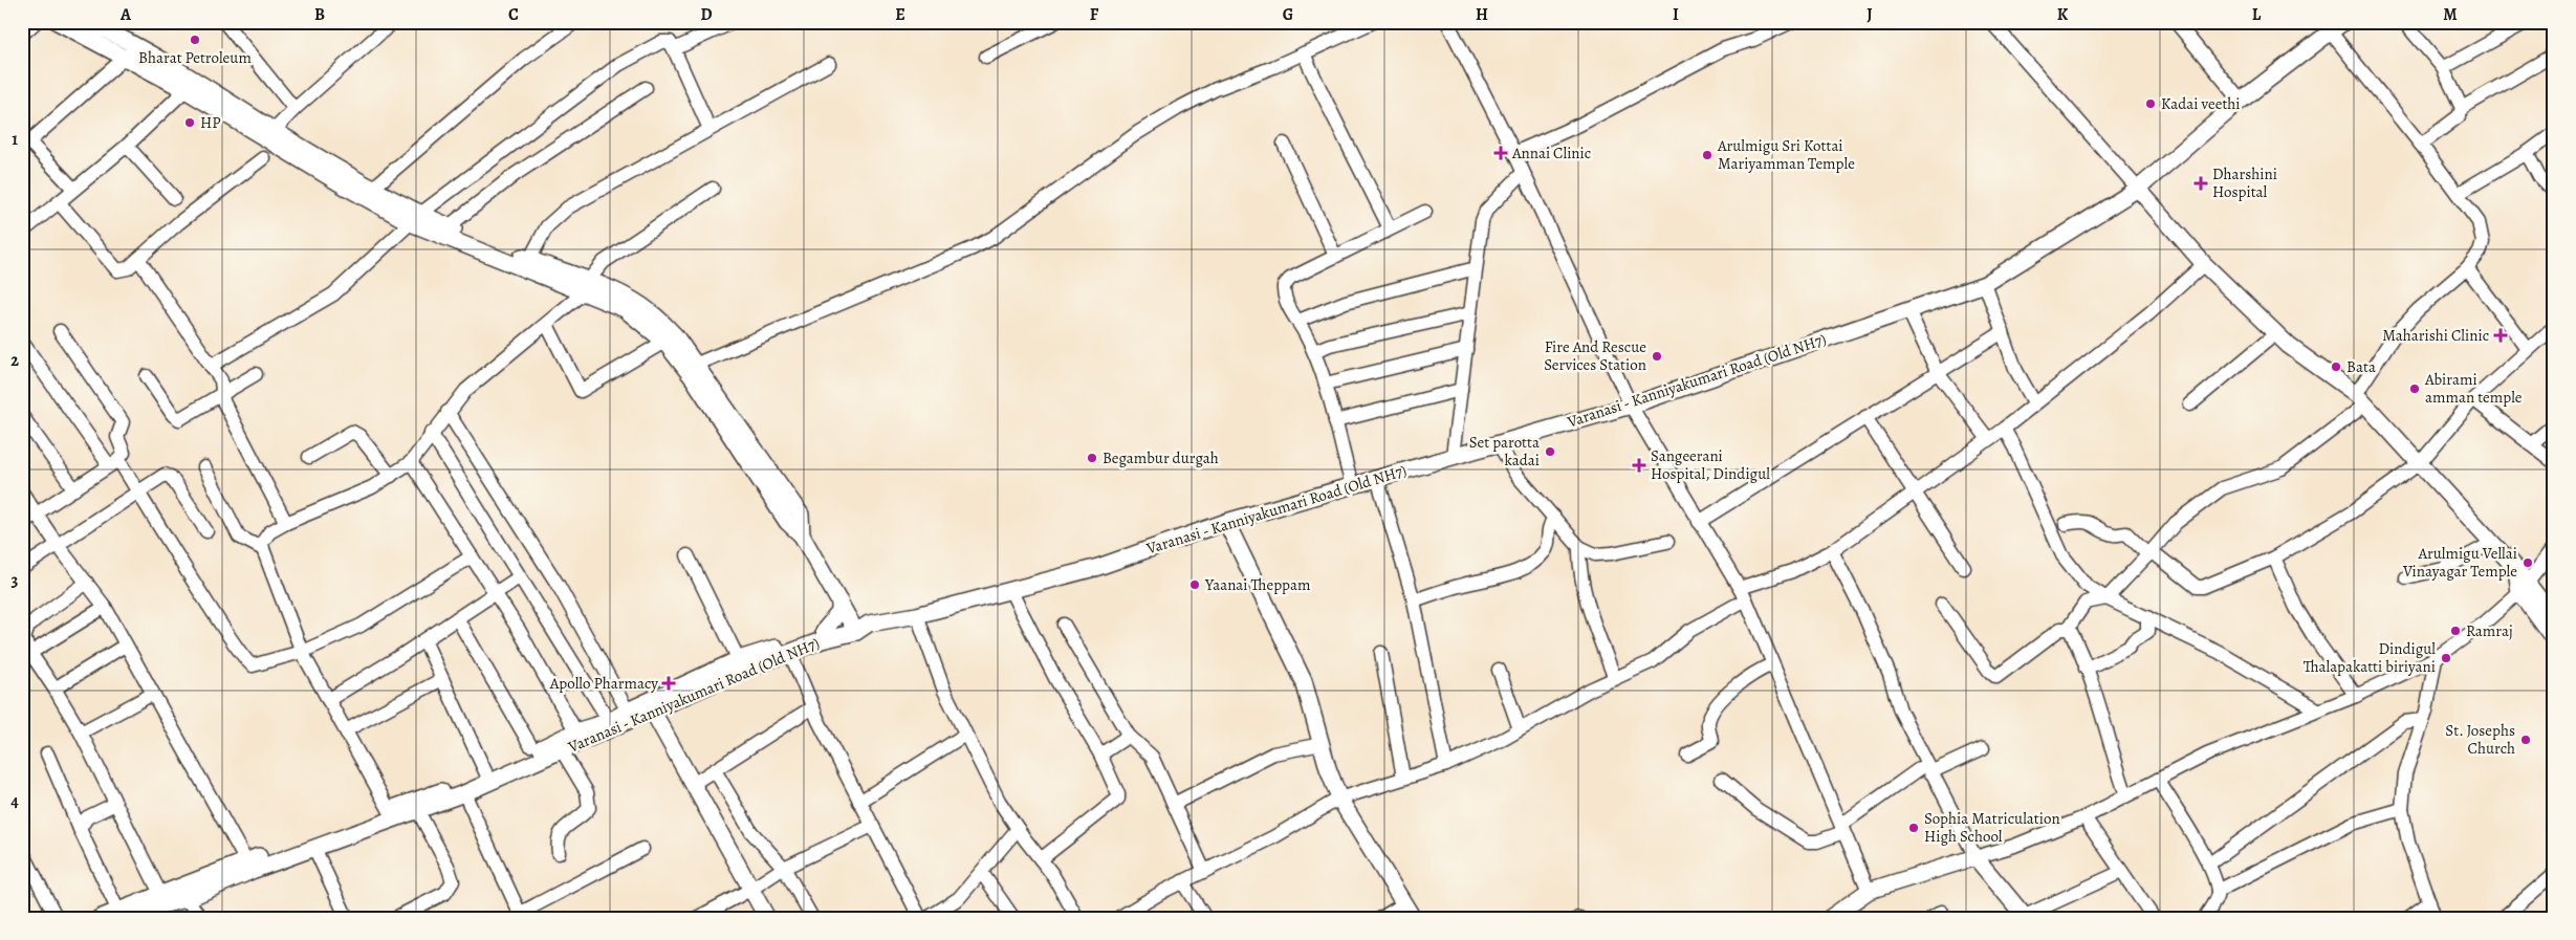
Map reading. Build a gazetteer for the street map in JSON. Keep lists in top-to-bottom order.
{
  "streets": {
    "main road": ["Varanasi - Kanniyakumari Road (Old NH7)"]
  },
  "places": {
    "other": [
      "Bharat Petroleum",
      "Kadai veethi",
      "HP",
      "Arulmigu Sri Kottai Mariyamman Temple",
      "Fire And Rescue Services Station",
      "Bata",
      "Abirami amman temple",
      "Set parotta kadai",
      "Begambur durgah",
      "Arulmigu Vellai Vinayagar Temple",
      "Yaanai Theppam",
      "Ramraj",
      "Dindigul Thalapakatti biriyani",
      "St. Josephs Church",
      "Sophia Matriculation High School"
    ],
    "health": [
      "Annai Clinic",
      "Dharshini Hospital",
      "Maharishi Clinic",
      "Sangeerani Hospital, Dindigul",
      "Apollo Pharmacy"
    ]
  },
  "grid": {
    "columns": [
      "A",
      "B",
      "C",
      "D",
      "E",
      "F",
      "G",
      "H",
      "I",
      "J",
      "K",
      "L",
      "M"
    ],
    "rows": [
      "1",
      "2",
      "3",
      "4"
    ]
  }
}
